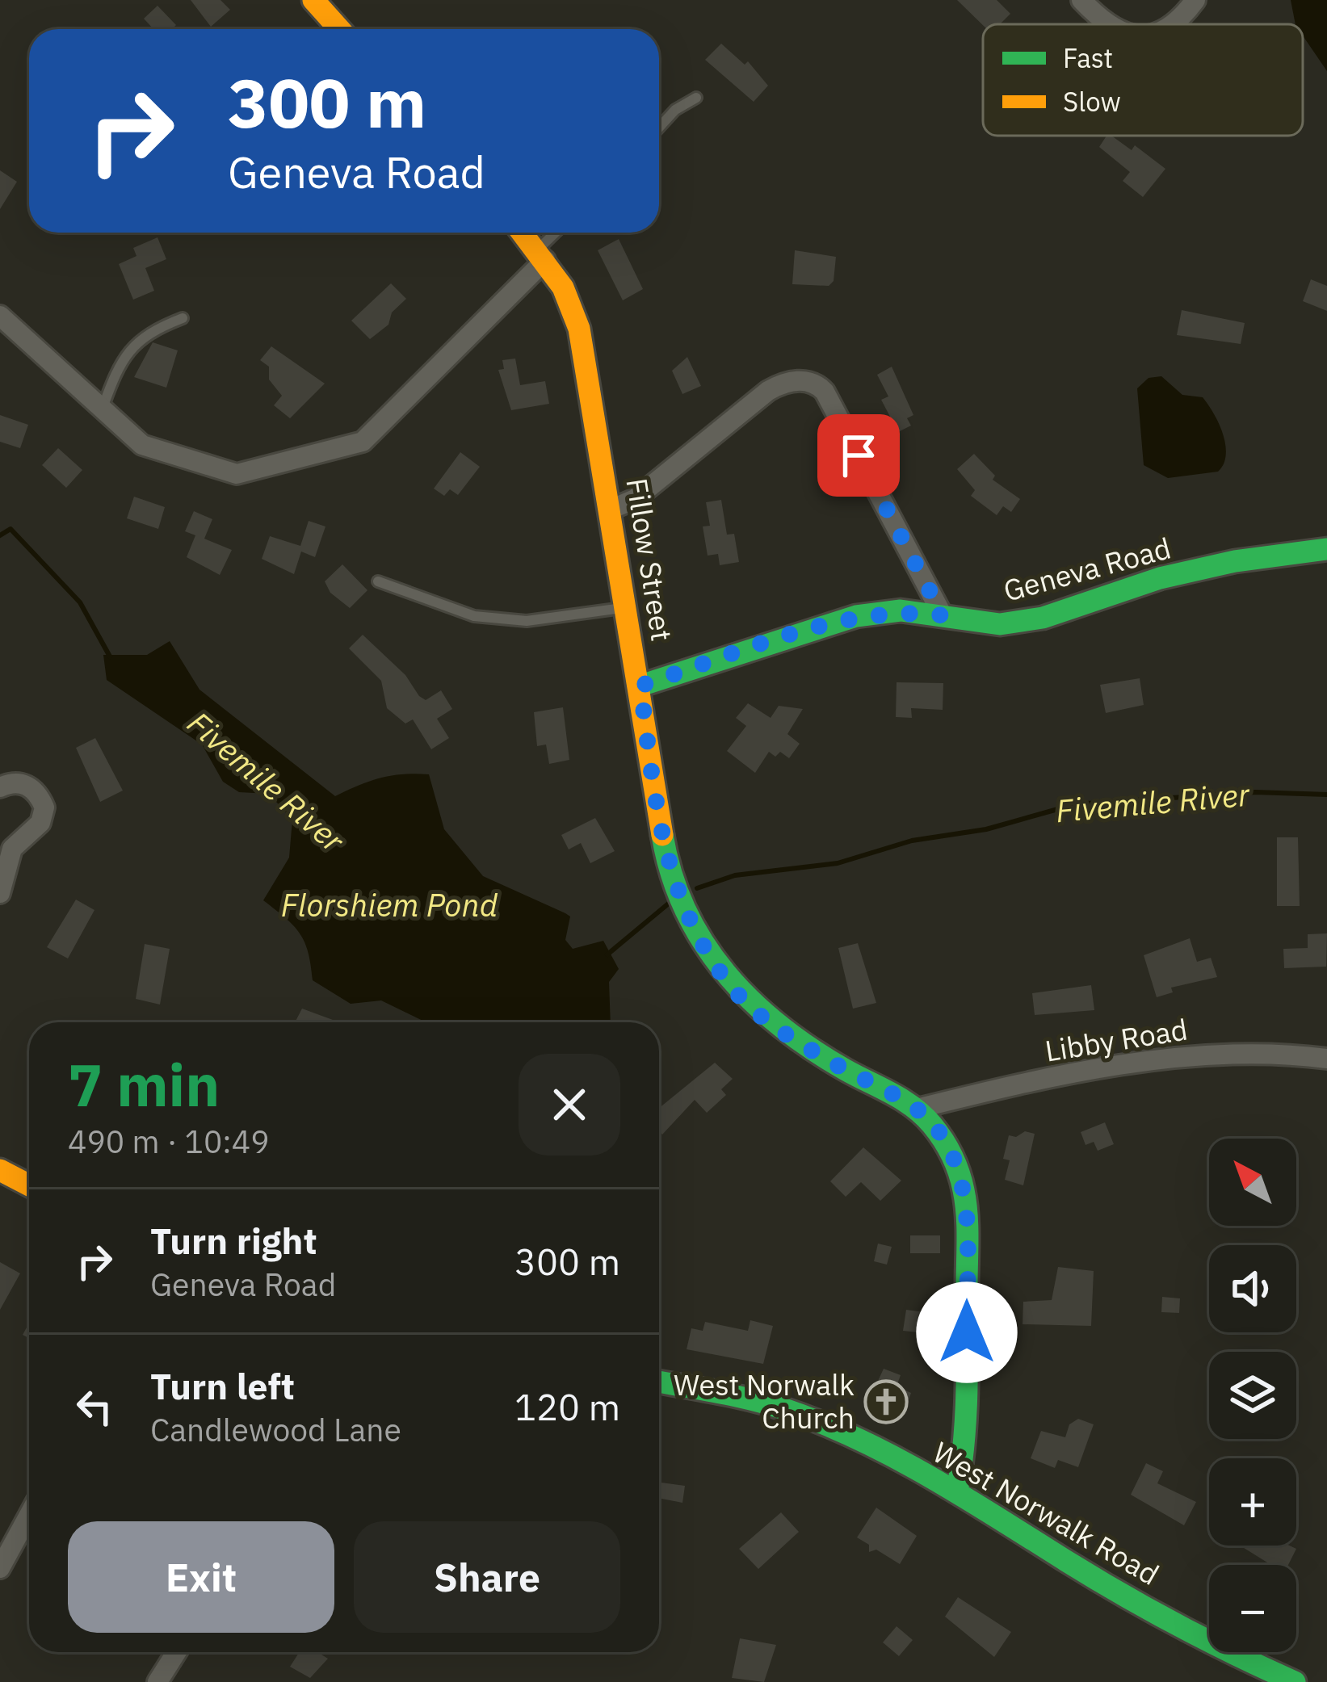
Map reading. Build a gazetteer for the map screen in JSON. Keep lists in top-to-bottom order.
{
  "streets": {
    "main road": ["Fillow Street", "Geneva Road", "West Norwalk Road"],
    "street": ["Libby Road"]
  },
  "crossings": [
    ["Fillow Street", "Geneva Road"],
    ["Fillow Street", "Libby Road"],
    ["Fillow Street", "West Norwalk Road"]
  ],
  "water": ["Fivemile River", "Florshiem Pond"],
  "places": {
    "church": ["West Norwalk Church"]
  },
  "legend": ["Fast", "Slow"],
  "north": "top left",
  "page": {
    "turn": ["300 m", "Geneva Road"],
    "heading": ["7 min", "490 m · 10:49"],
    "map_buttons": ["+", "−"],
    "list": [
      {
        "name": "Turn right",
        "note": "Geneva Road",
        "value": "300 m"
      },
      {
        "name": "Turn left",
        "note": "Candlewood Lane",
        "value": "120 m"
      }
    ],
    "buttons": ["Exit", "Share"]
  }
}
